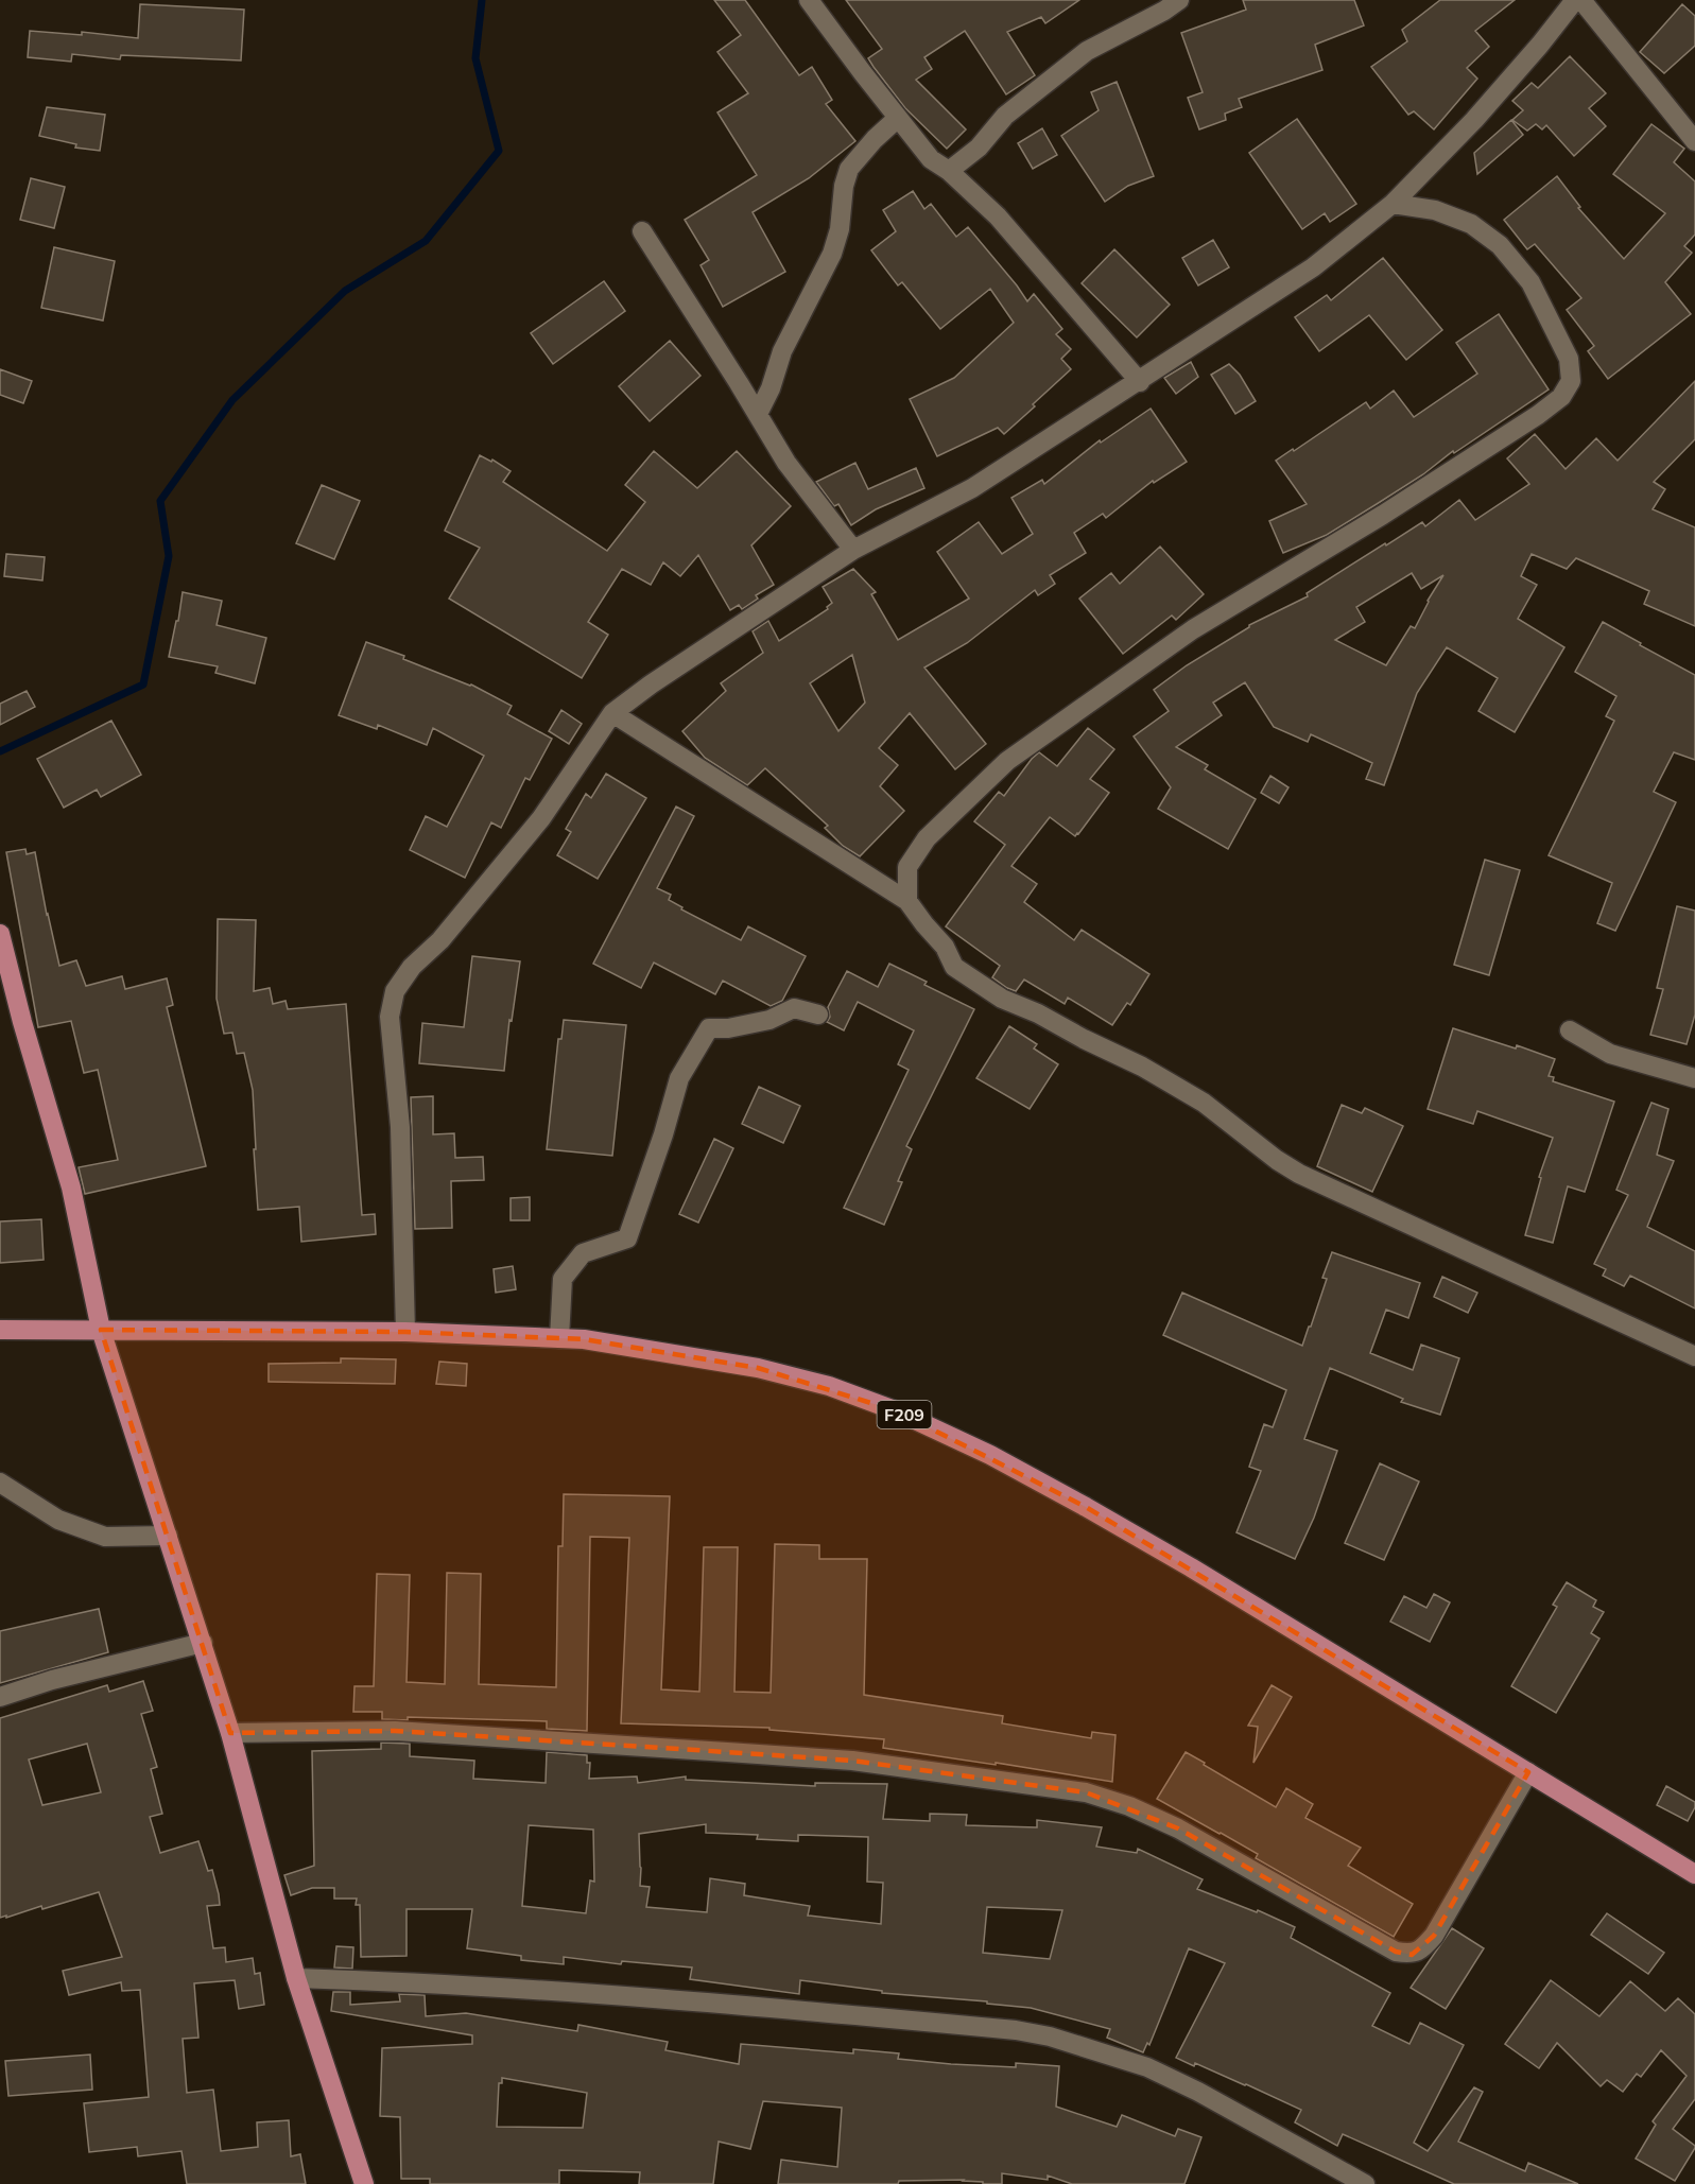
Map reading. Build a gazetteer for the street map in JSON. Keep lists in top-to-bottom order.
{
  "streets": {
    "main road": ["F209"]
  }
}
